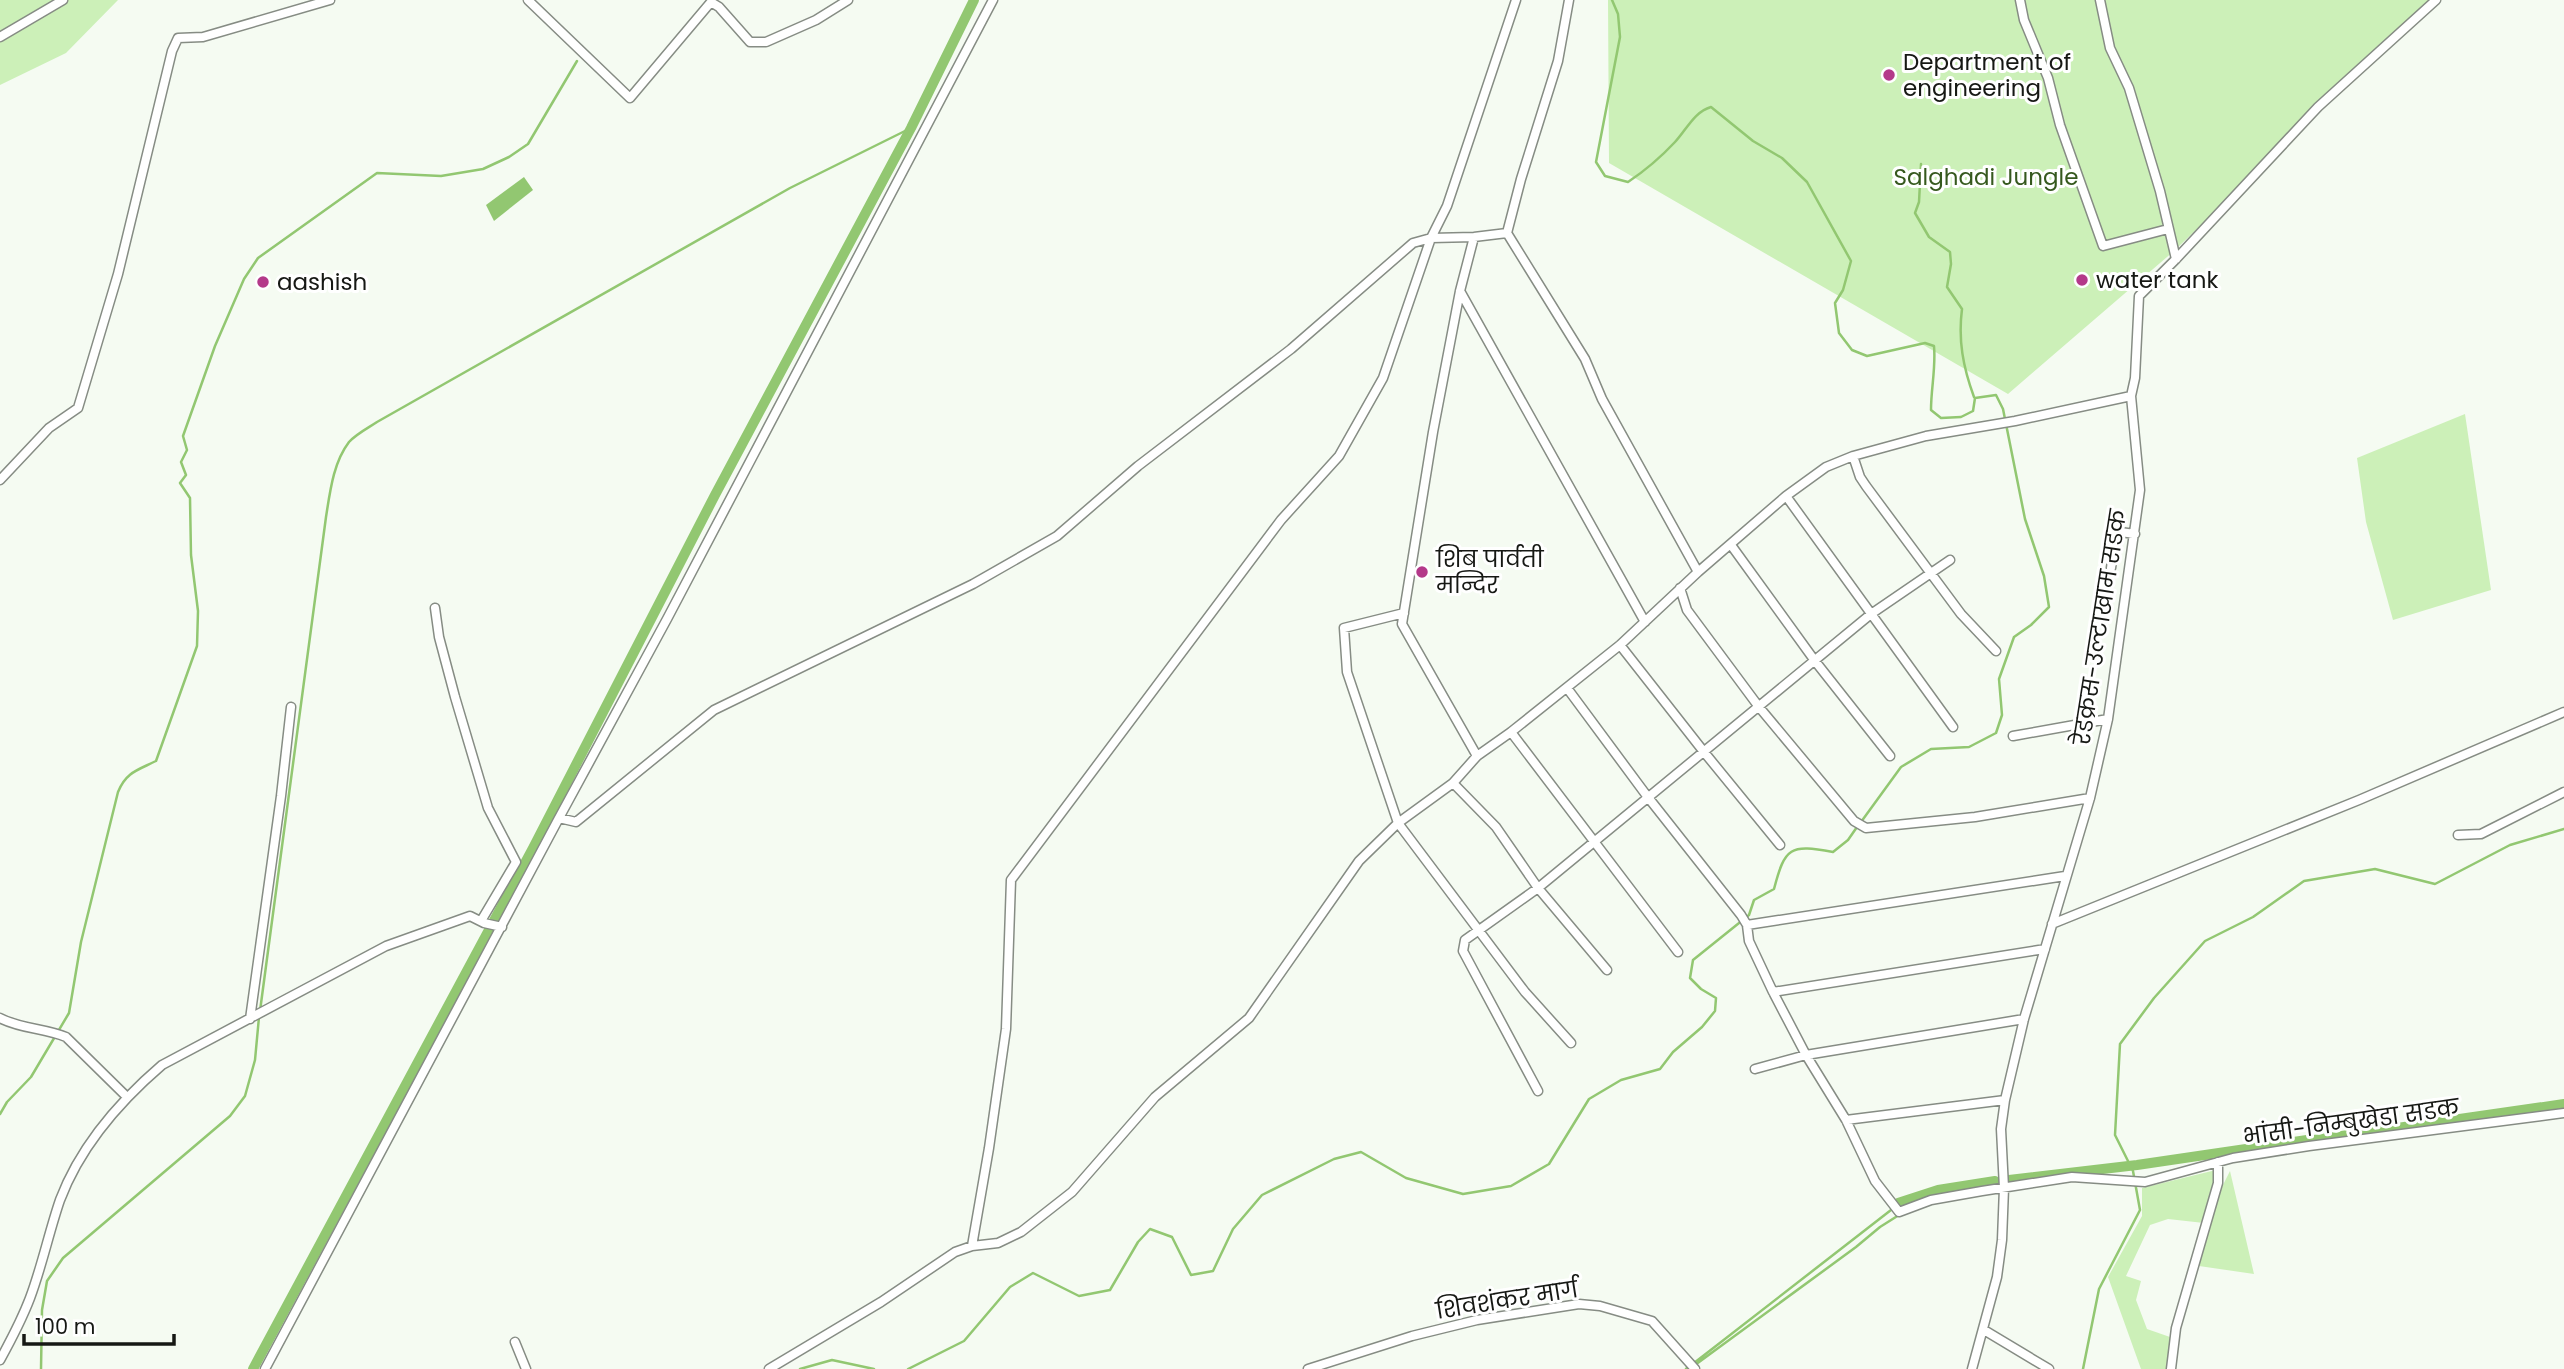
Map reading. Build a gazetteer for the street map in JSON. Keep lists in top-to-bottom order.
{
  "streets": {
    "street": ["रेडक्रस-उल्टाखाम सडक", "भांसी-निम्बुखेडा सडक", "शिवशंकर मार्ग"]
  },
  "crossings": [
    ["रेडक्रस-उल्टाखाम सडक", "भांसी-निम्बुखेडा सडक"]
  ],
  "parks": ["Salghadi Jungle"],
  "places": [
    "Department of engineering",
    "water tank",
    "aashish",
    "शिब पार्वती मन्दिर"
  ],
  "scale_bar": "100 m"
}
